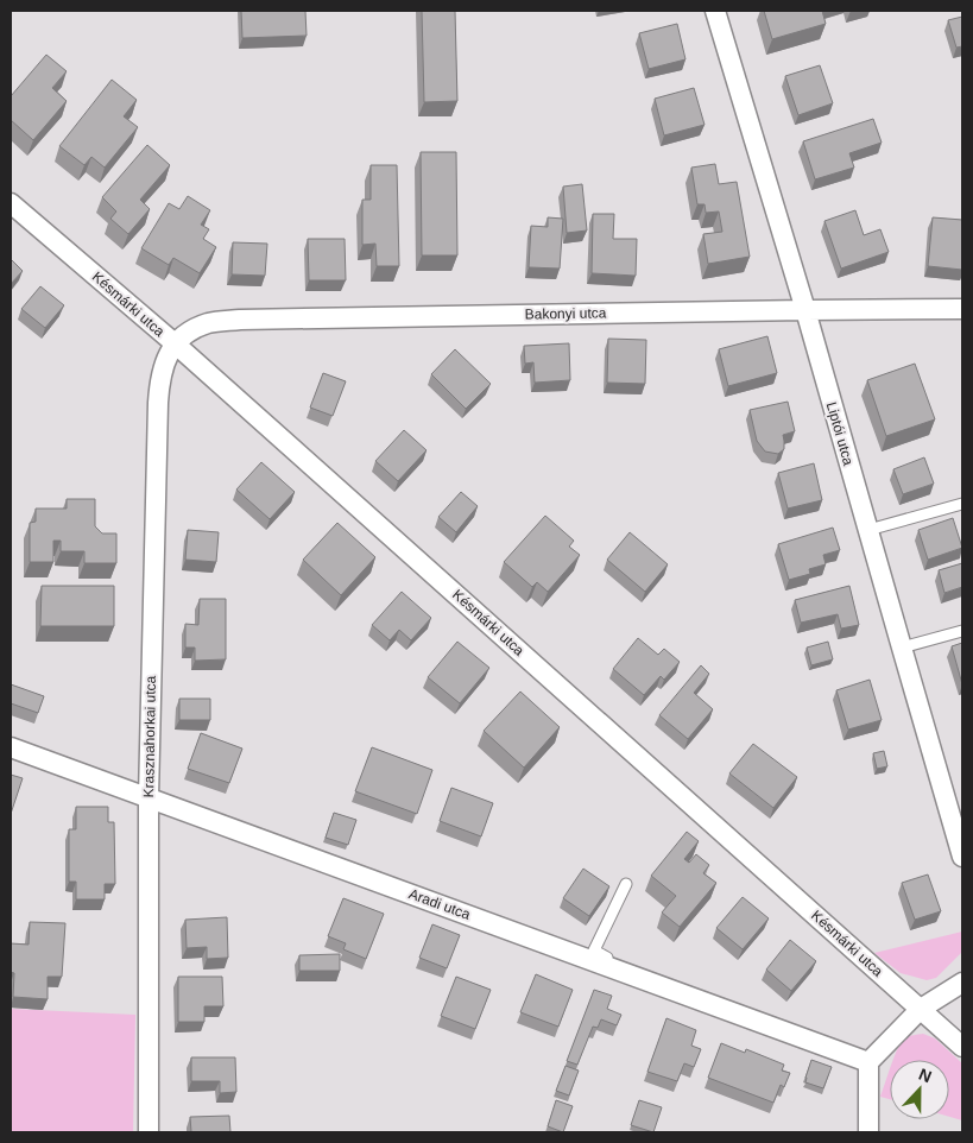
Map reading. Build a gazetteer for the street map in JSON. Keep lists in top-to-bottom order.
{
  "streets": {
    "street": [
      "Késmárki utca",
      "Bakonyi utca",
      "Liptói utca",
      "Krasznahorkai utca",
      "Aradi utca"
    ]
  },
  "crossings": [
    ["Késmárki utca", "Bakonyi utca"],
    ["Késmárki utca", "Krasznahorkai utca"],
    ["Bakonyi utca", "Liptói utca"],
    ["Bakonyi utca", "Krasznahorkai utca"],
    ["Krasznahorkai utca", "Aradi utca"]
  ],
  "north": "top"
}
